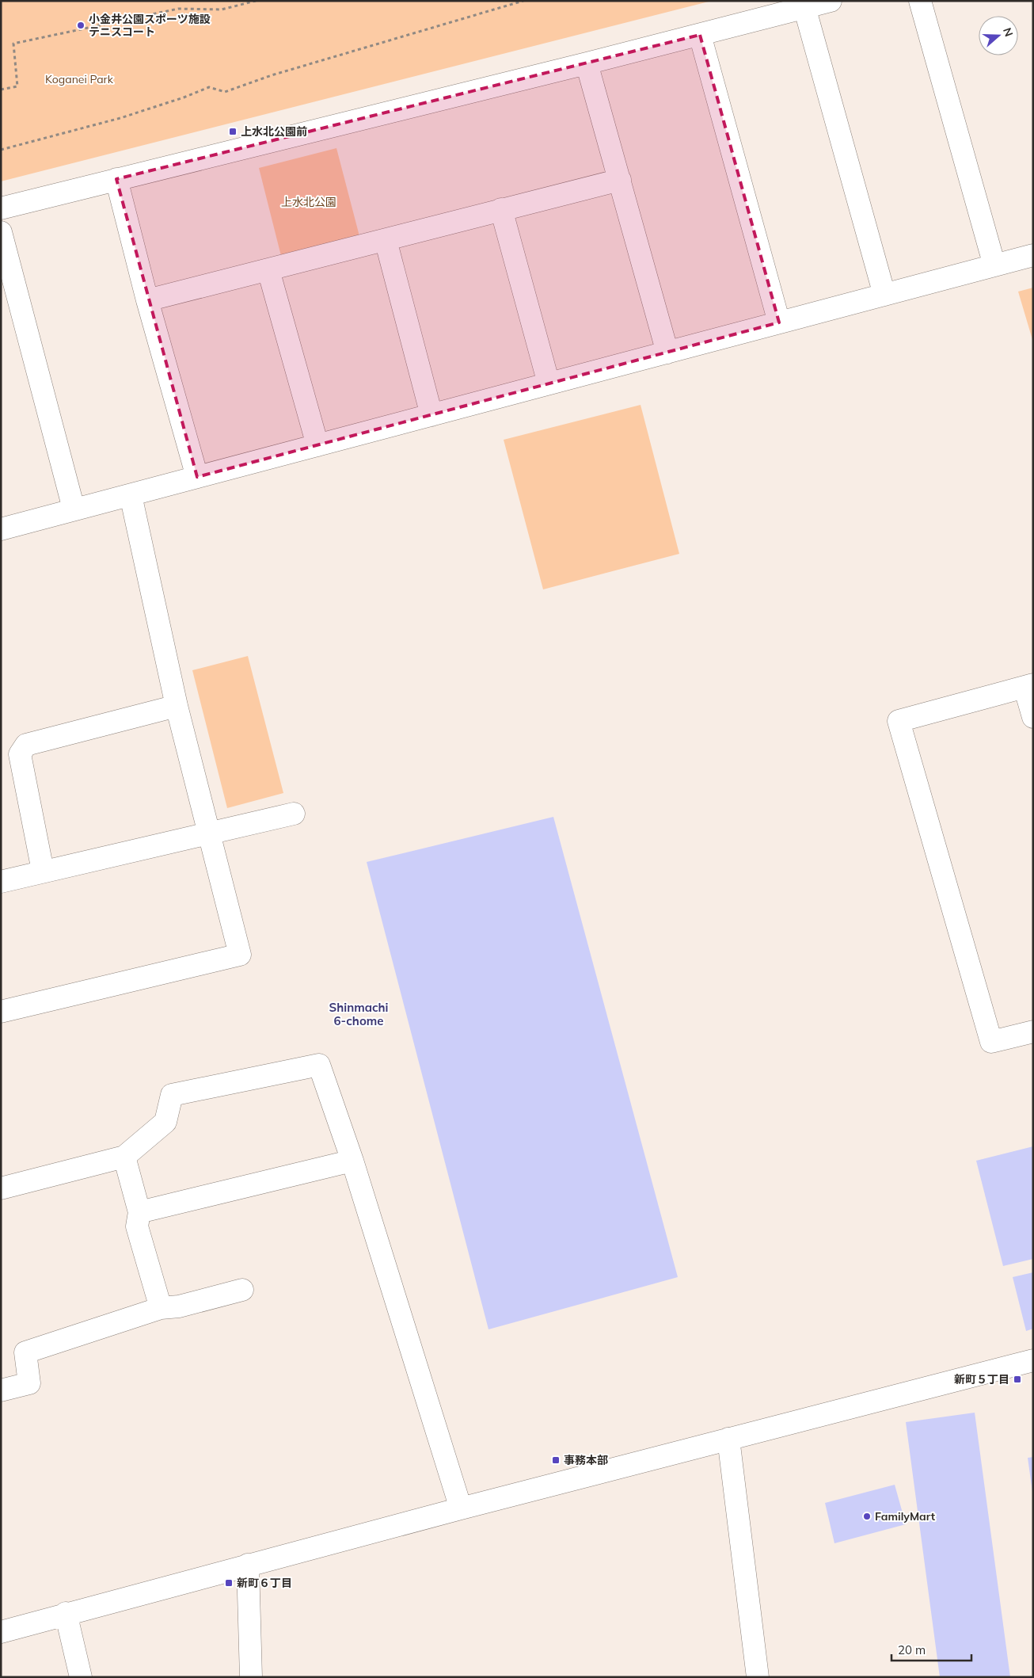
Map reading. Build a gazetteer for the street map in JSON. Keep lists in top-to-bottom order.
{
  "districts": ["Shinmachi 6-chome"],
  "parks": ["Koganei Park", "上水北公園"],
  "places": {
    "other": ["小金井公園スポーツ施設 テニスコート", "FamilyMart"],
    "transit": [
      "上水北公園前",
      "新町５丁目",
      "事務本部",
      "新町６丁目"
    ]
  },
  "scale_bar": "20 m",
  "north": "right"
}
